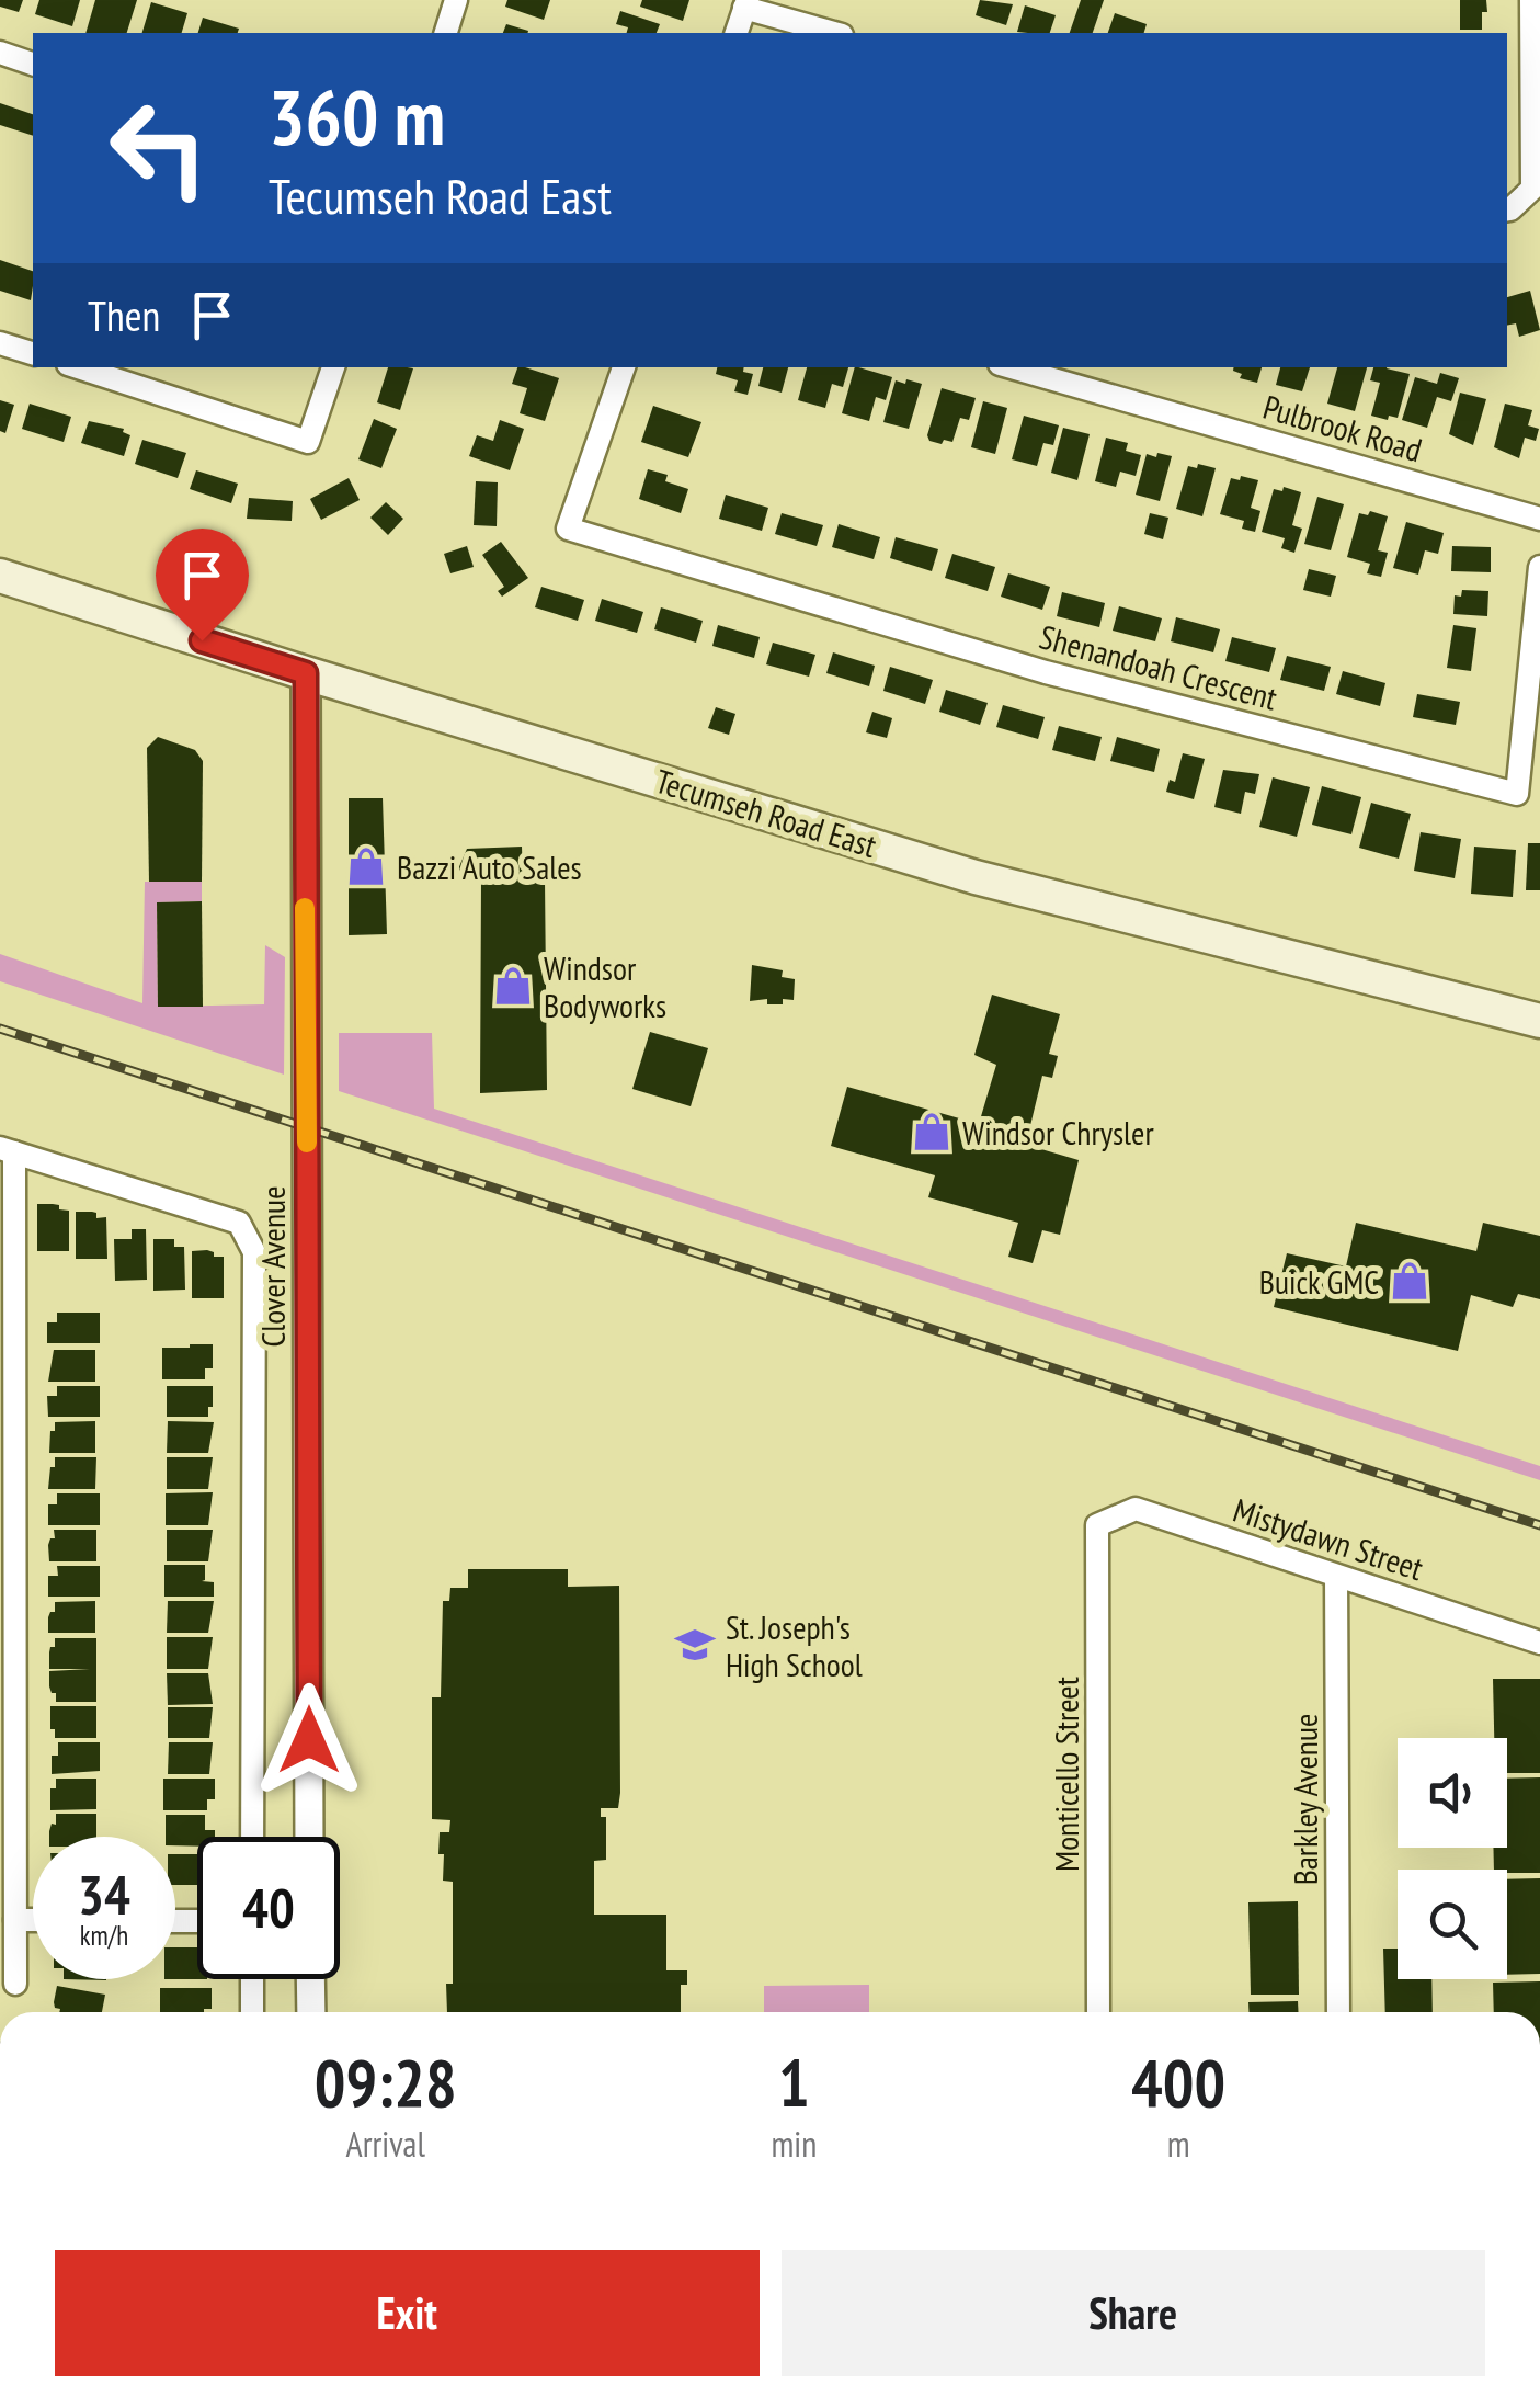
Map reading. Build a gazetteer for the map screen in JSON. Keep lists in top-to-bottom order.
{
  "streets": {
    "main road": ["Tecumseh Road East"],
    "street": [
      "Pulbrook Road",
      "Shenandoah Crescent",
      "Clover Avenue",
      "Mistydawn Street",
      "Monticello Street",
      "Barkley Avenue"
    ]
  },
  "crossings": [
    ["Tecumseh Road East", "Clover Avenue"],
    ["Mistydawn Street", "Monticello Street"],
    ["Mistydawn Street", "Barkley Avenue"]
  ],
  "places": {
    "shop": [
      "Bazzi Auto Sales",
      "Windsor Bodyworks",
      "Windsor Chrysler",
      "Buick GMC"
    ],
    "school or university": ["St. Joseph's High School"]
  },
  "page": {
    "turn": ["360 m", "Tecumseh Road East"],
    "then": "Then",
    "speed": "34 km/h",
    "limit": "40",
    "eta": [
      "09:28",
      "Arrival",
      "1",
      "min",
      "400",
      "m"
    ],
    "buttons": ["Exit", "Share"]
  }
}
